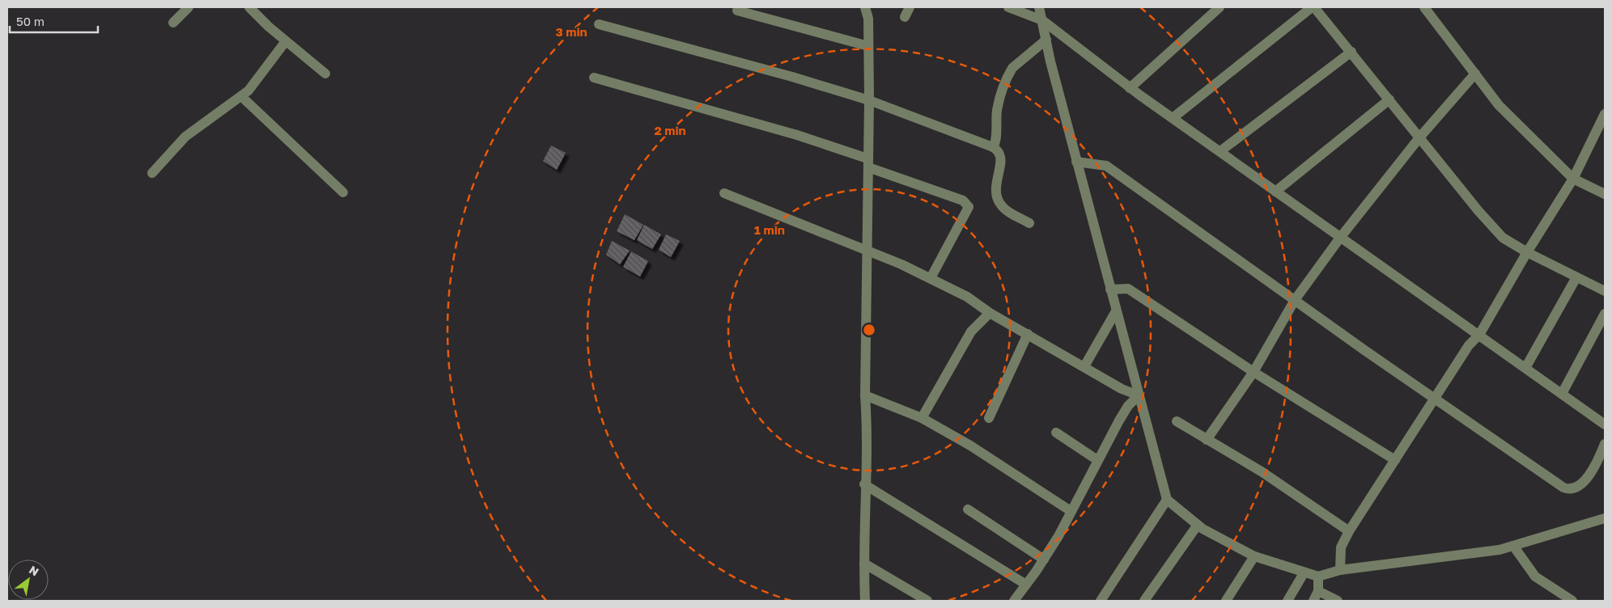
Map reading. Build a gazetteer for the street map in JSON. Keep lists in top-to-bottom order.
{
  "scale_bar": "50 m",
  "north": "top right",
  "rings": ["3 min", "2 min", "1 min"]
}
